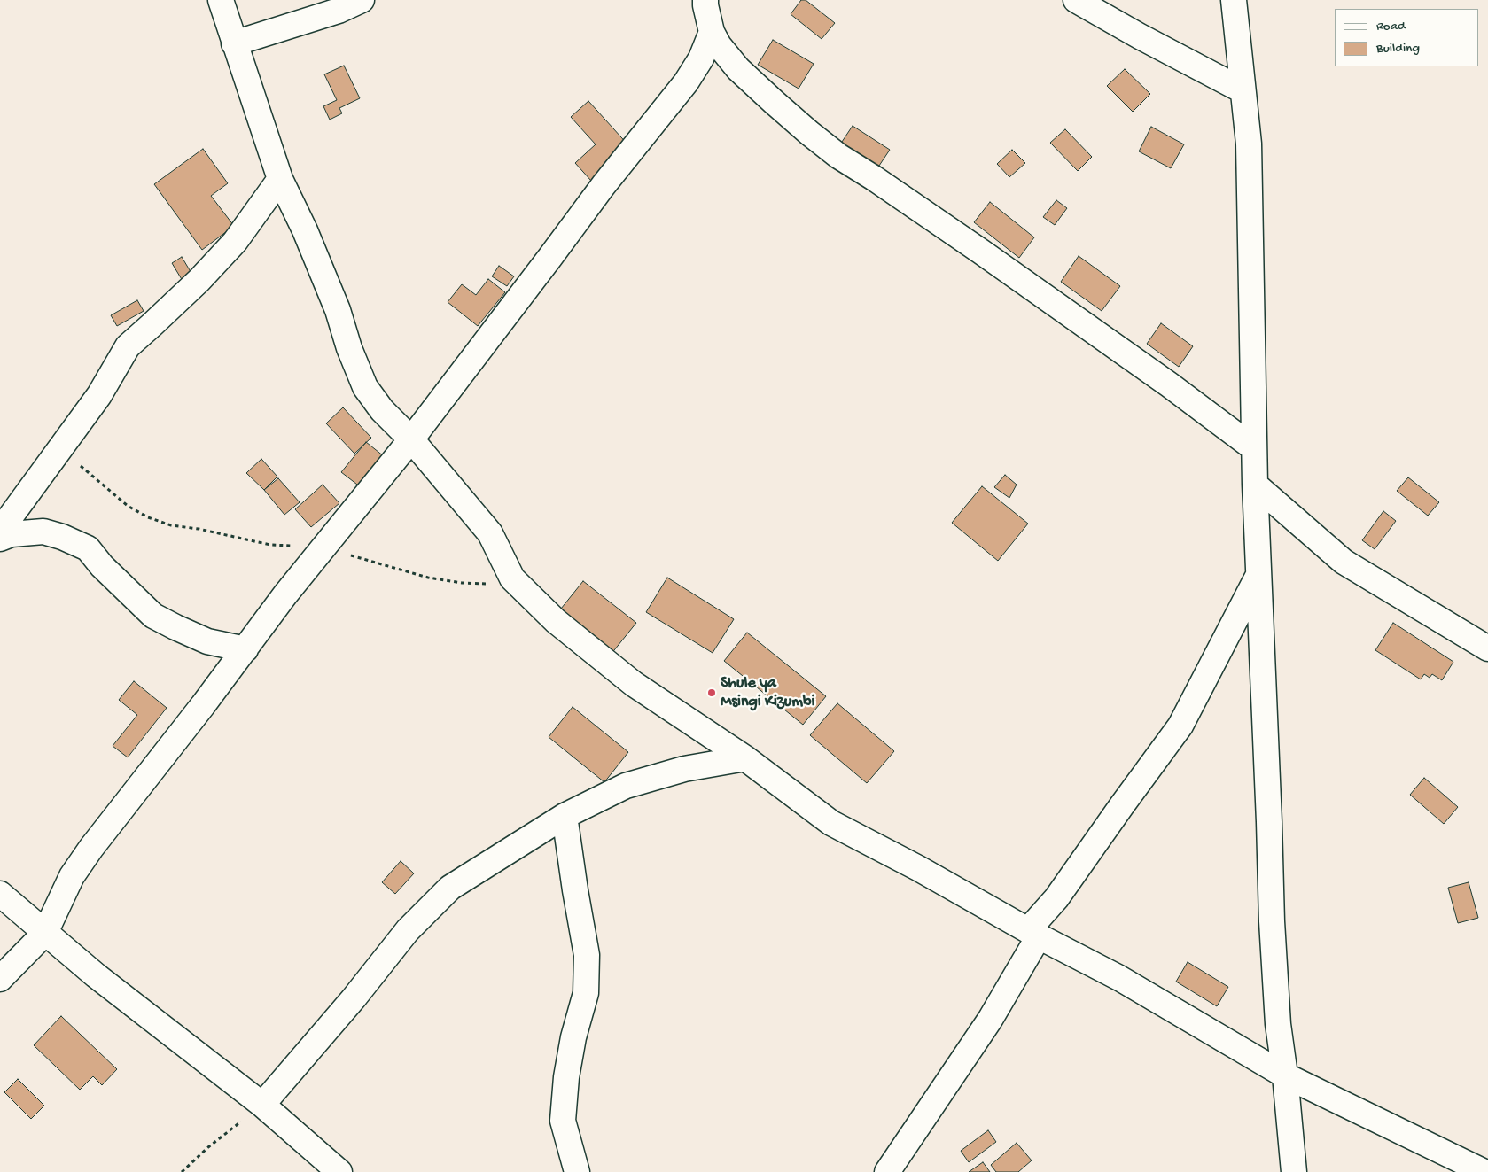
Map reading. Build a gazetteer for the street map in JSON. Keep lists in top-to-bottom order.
{
  "places": ["Shule ya Msingi Kizumbi"],
  "legend": ["Road", "Building"]
}
